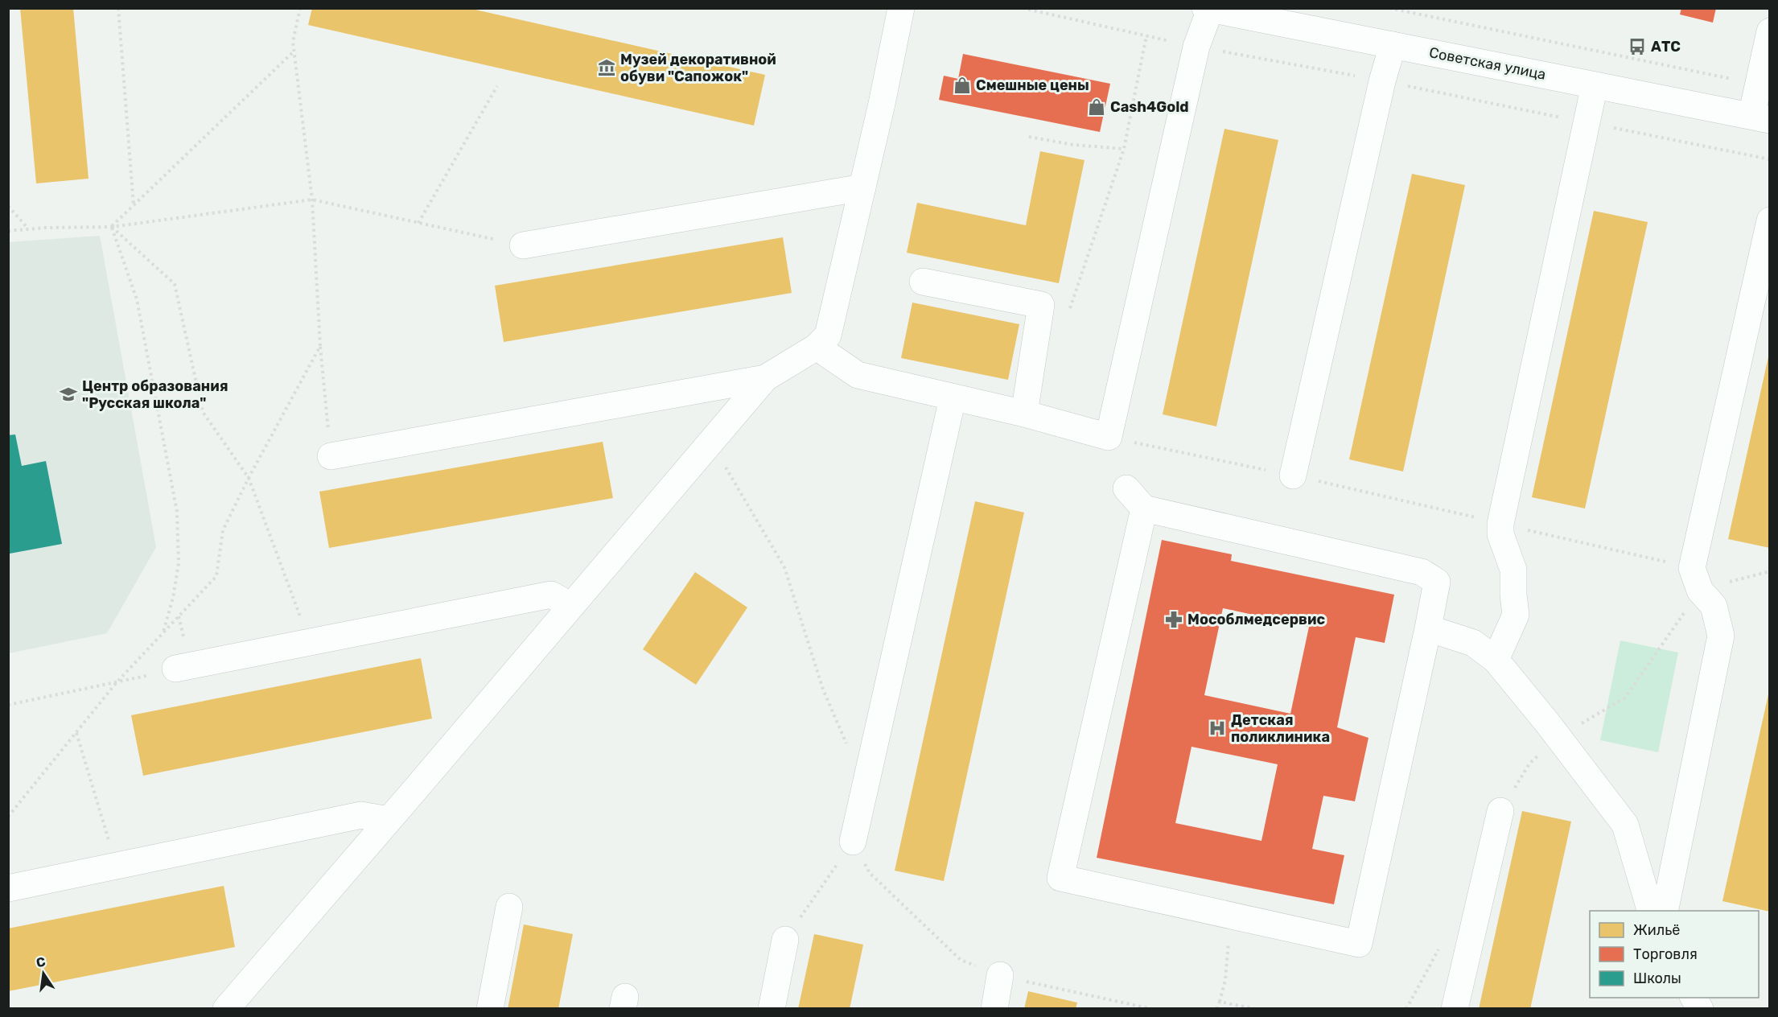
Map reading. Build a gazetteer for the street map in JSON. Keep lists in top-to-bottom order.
{
  "streets": {
    "main road": ["Советская улица"]
  },
  "places": {
    "bus stop": ["АТС"],
    "museum": ["Музей декоративной обуви \"Сапожок\""],
    "shop": ["Смешные цены", "Cash4Gold"],
    "school or university": ["Центр образования \"Русская школа\""],
    "pharmacy": ["Мособлмедсервис"],
    "hospital": ["Детская поликлиника"]
  },
  "legend": ["Жильё", "Торговля", "Школы"],
  "north": "top"
}
